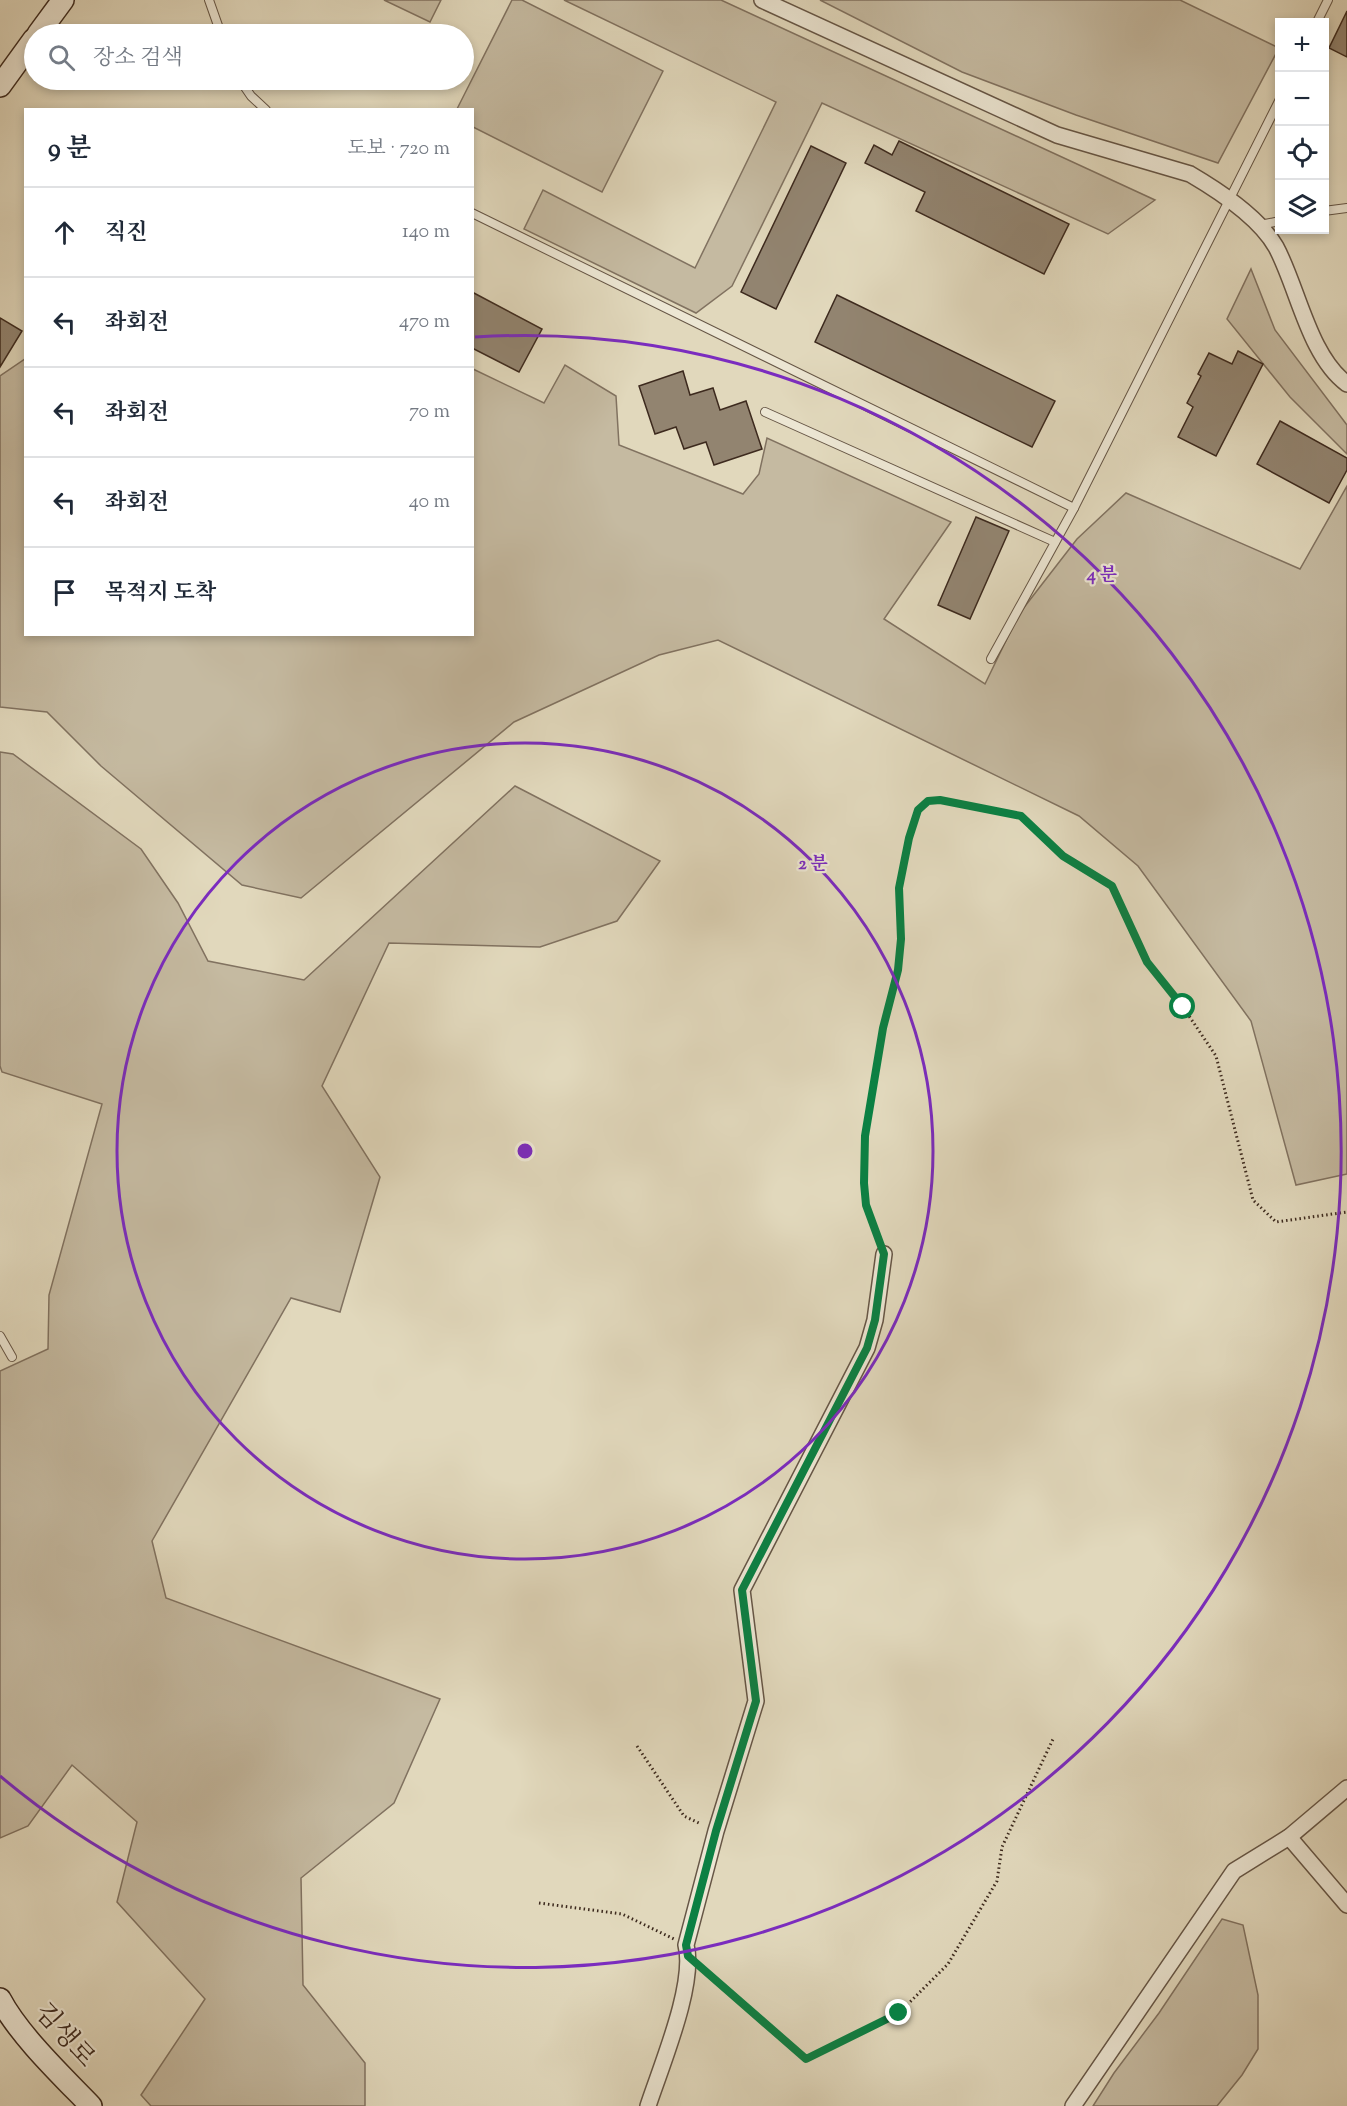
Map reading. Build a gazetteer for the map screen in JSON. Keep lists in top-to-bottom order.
{
  "streets": {
    "street": ["김생로"]
  },
  "page": {
    "map_buttons": ["+", "−"],
    "search": "장소 검색",
    "heading": ["9 분", "도보 · 720 m"],
    "list": [
      ["직진", "140 m"],
      ["좌회전", "470 m"],
      ["좌회전", "70 m"],
      ["좌회전", "40 m"],
      "목적지 도착"
    ]
  },
  "rings": ["4 분", "2 분"]
}
